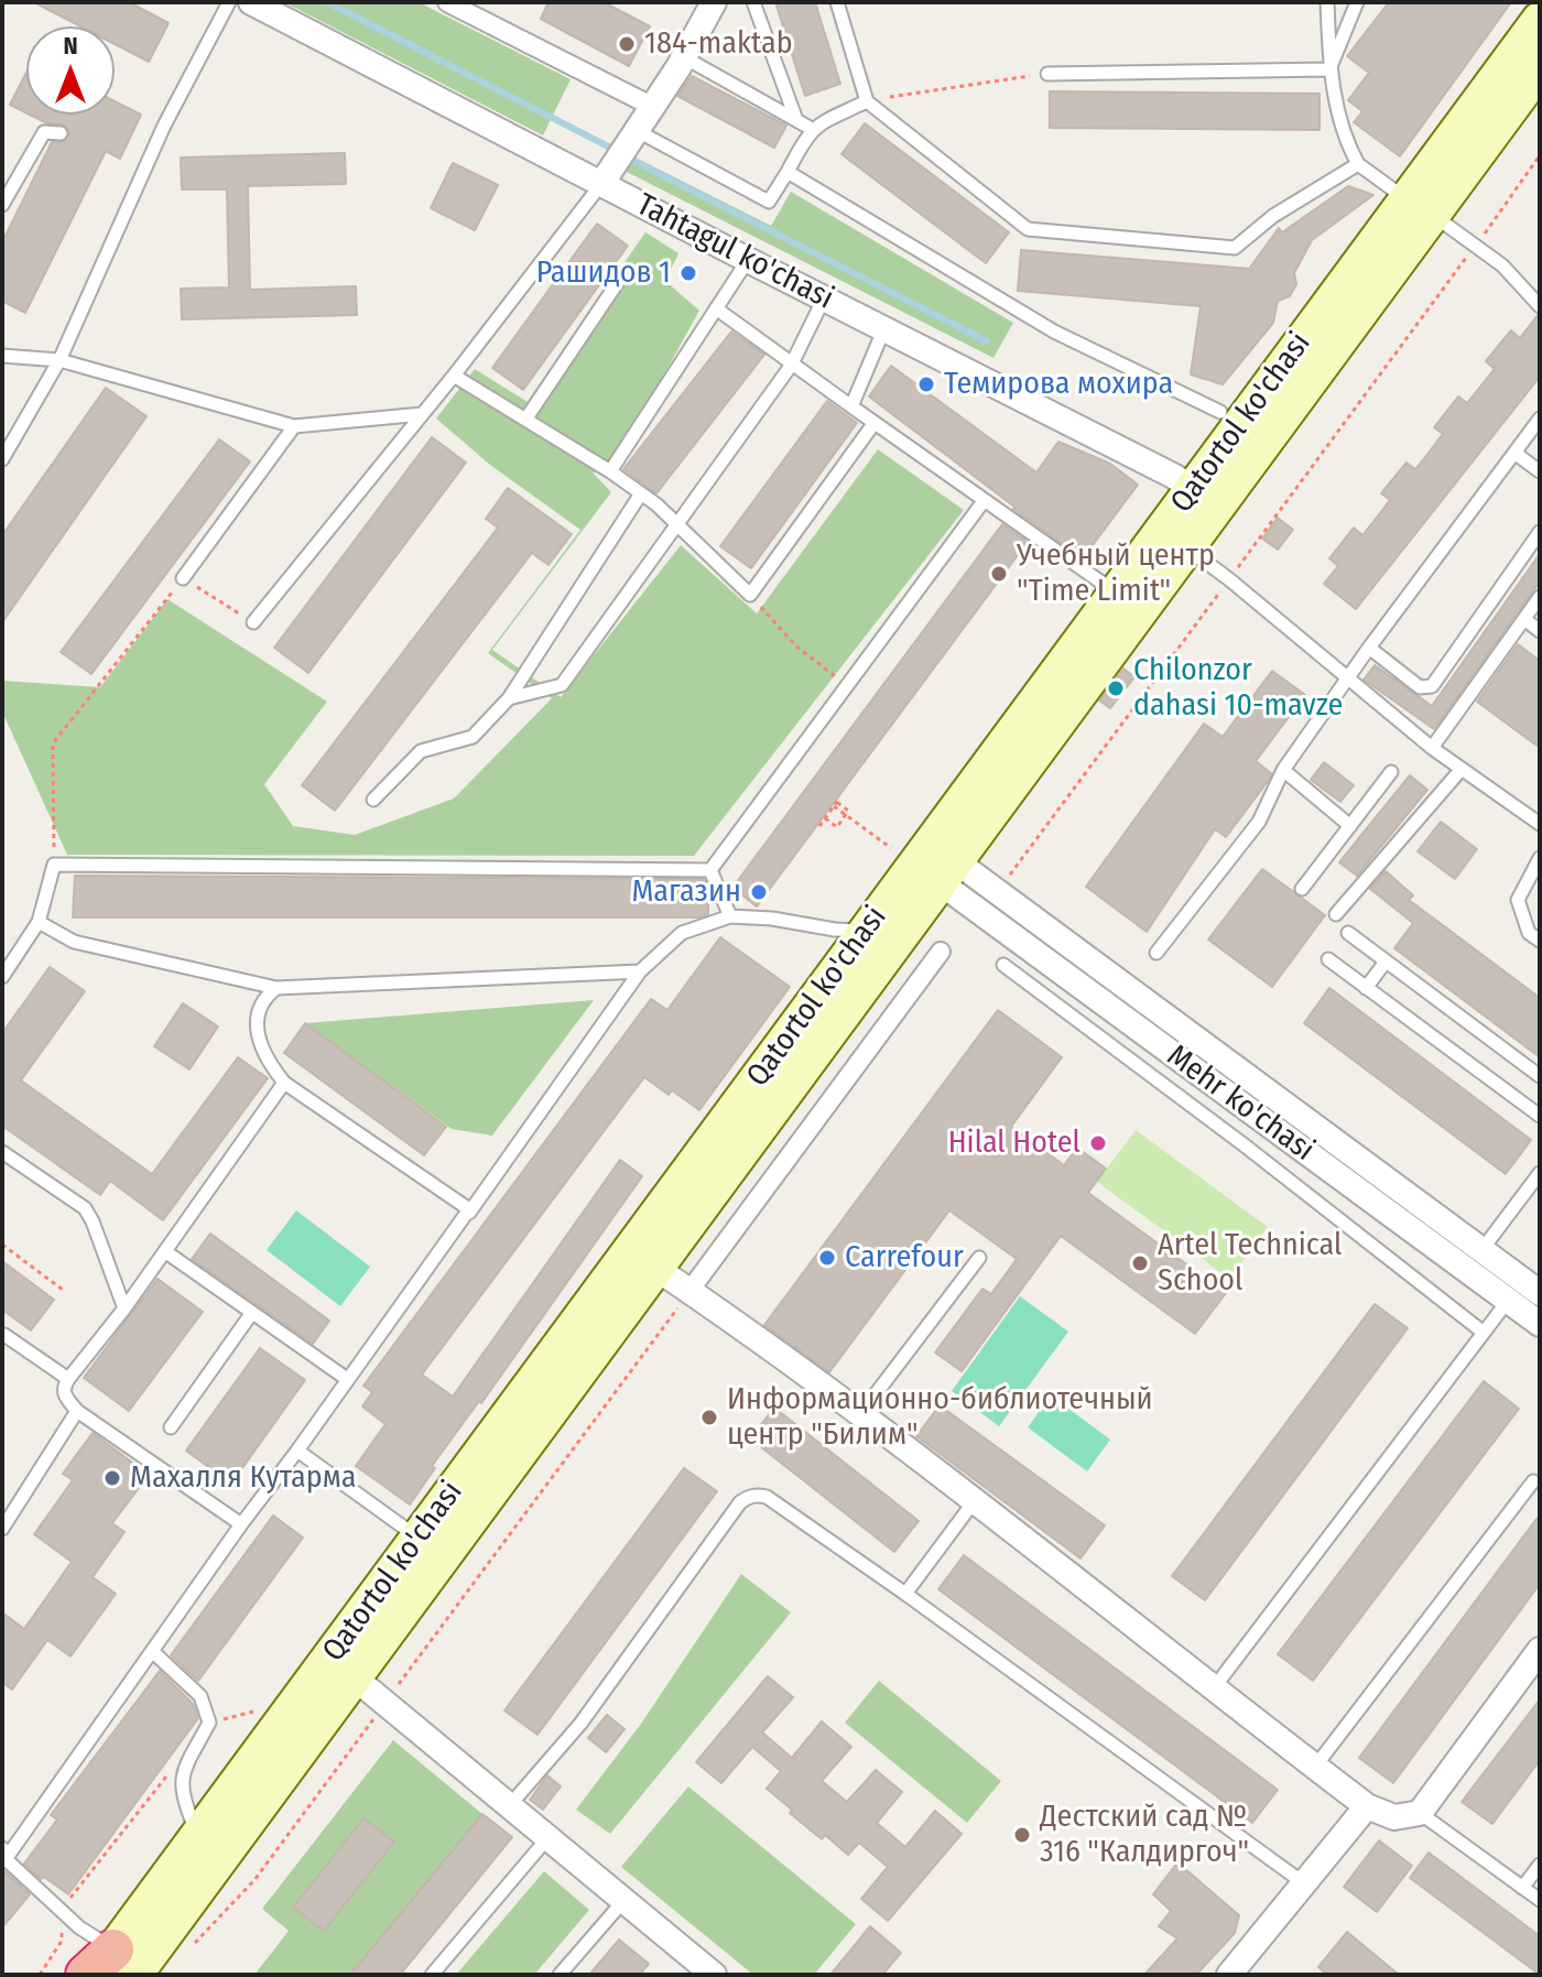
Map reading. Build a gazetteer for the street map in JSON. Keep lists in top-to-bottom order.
{
  "streets": {
    "main road": ["Qatortol ko'chasi"],
    "street": ["Tahtagul ko'chasi", "Mehr ko'chasi"]
  },
  "crossings": [
    ["Tahtagul ko'chasi", "Qatortol ko'chasi"],
    ["Qatortol ko'chasi", "Mehr ko'chasi"]
  ],
  "places": [
    "184-maktab",
    "Рашидов 1",
    "Темирова мохира",
    "Учебный центр \"Time Limit\"",
    "Chilonzor dahasi 10-mavze",
    "Магазин",
    "Hilal Hotel",
    "Carrefour",
    "Artel Technical School",
    "Информационно-библиотечный центр \"Билим\"",
    "Махалля Кутарма",
    "Дестский сад № 316 \"Калдиргоч\""
  ],
  "north": "top"
}
